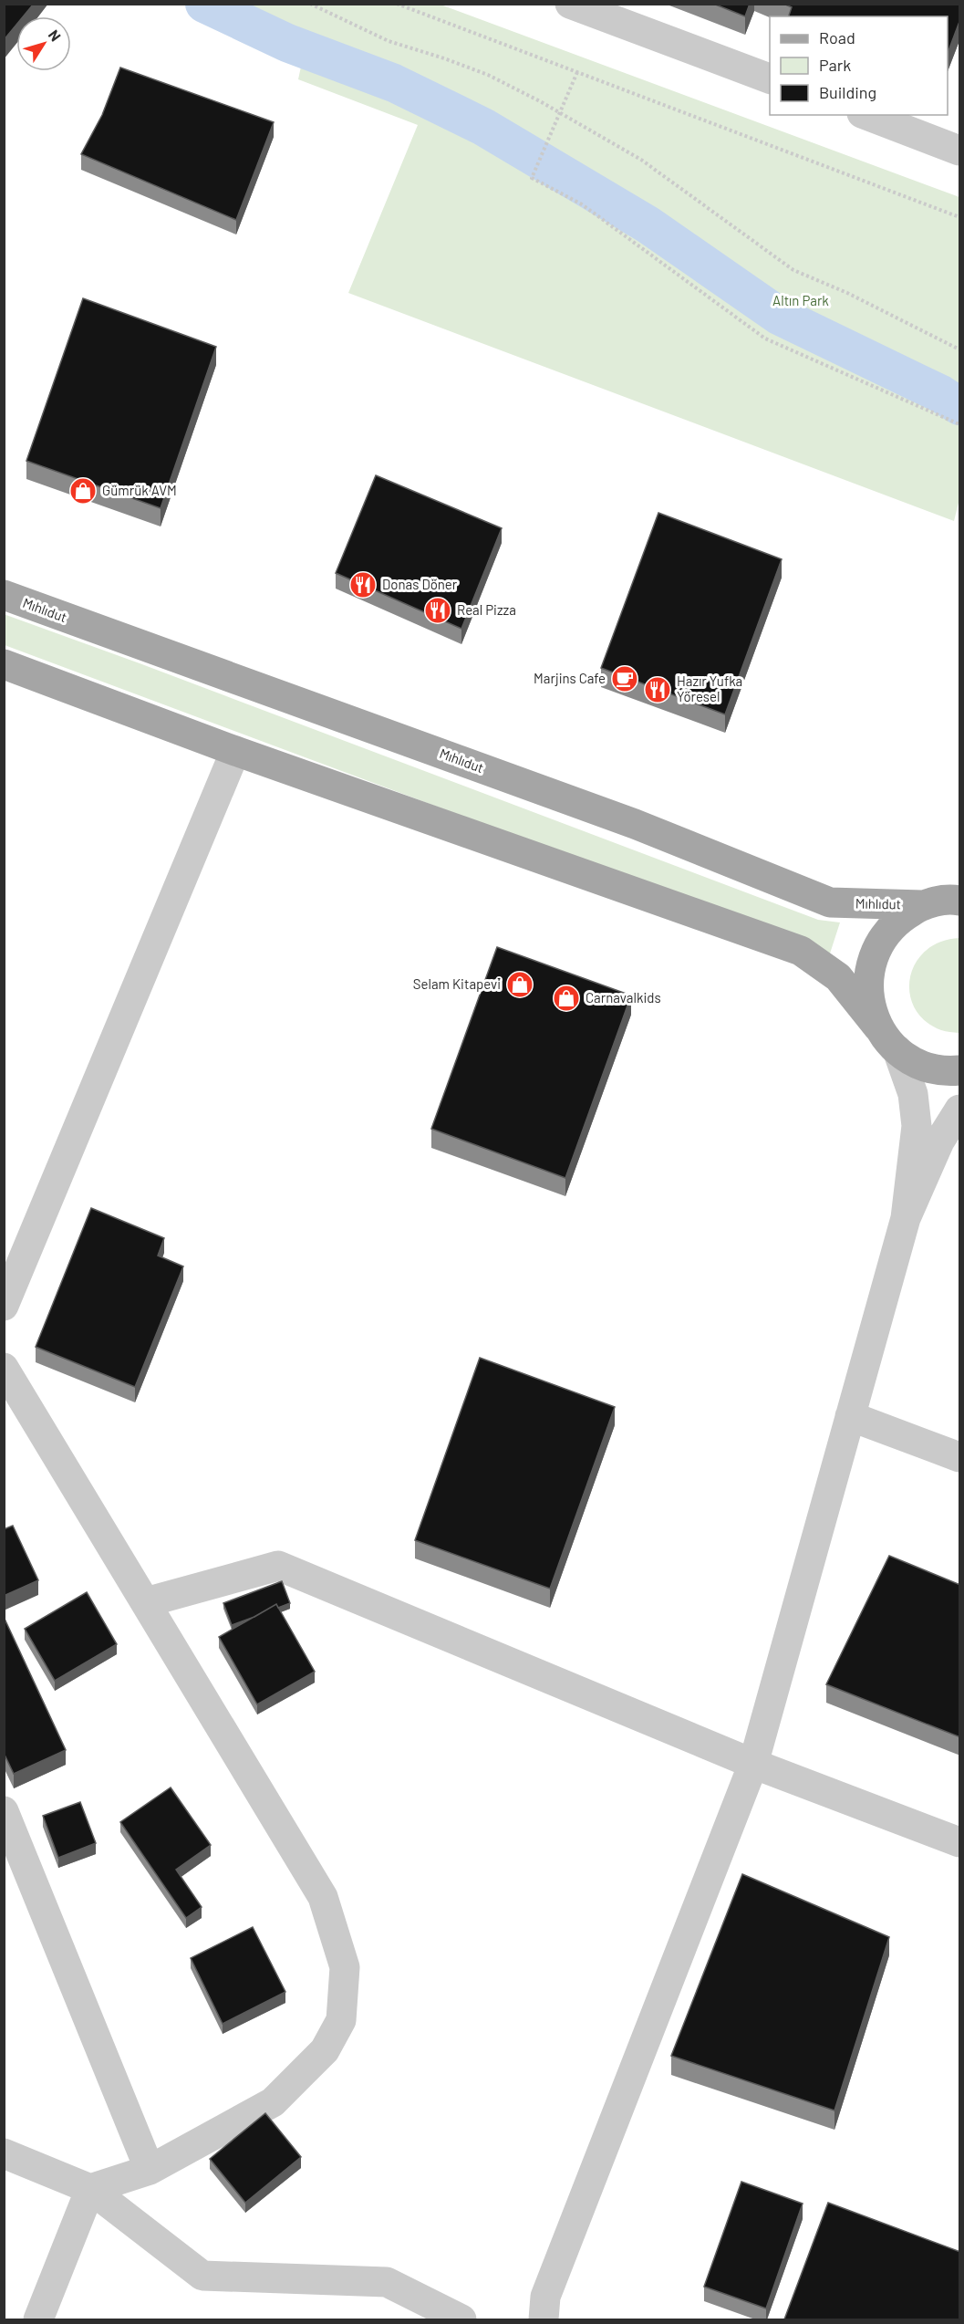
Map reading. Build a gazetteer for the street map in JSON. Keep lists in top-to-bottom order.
{
  "streets": {
    "main road": ["Mıhlıdut"]
  },
  "parks": ["Altın Park"],
  "places": {
    "shop": ["Gümrük AVM", "Selam Kitapevi", "Carnavalkids"],
    "restaurant": ["Donas Döner", "Real Pizza", "Hazır Yufka Yöresel"],
    "cafe": ["Marjins Cafe"]
  },
  "legend": ["Road", "Park", "Building"],
  "north": "top right"
}
